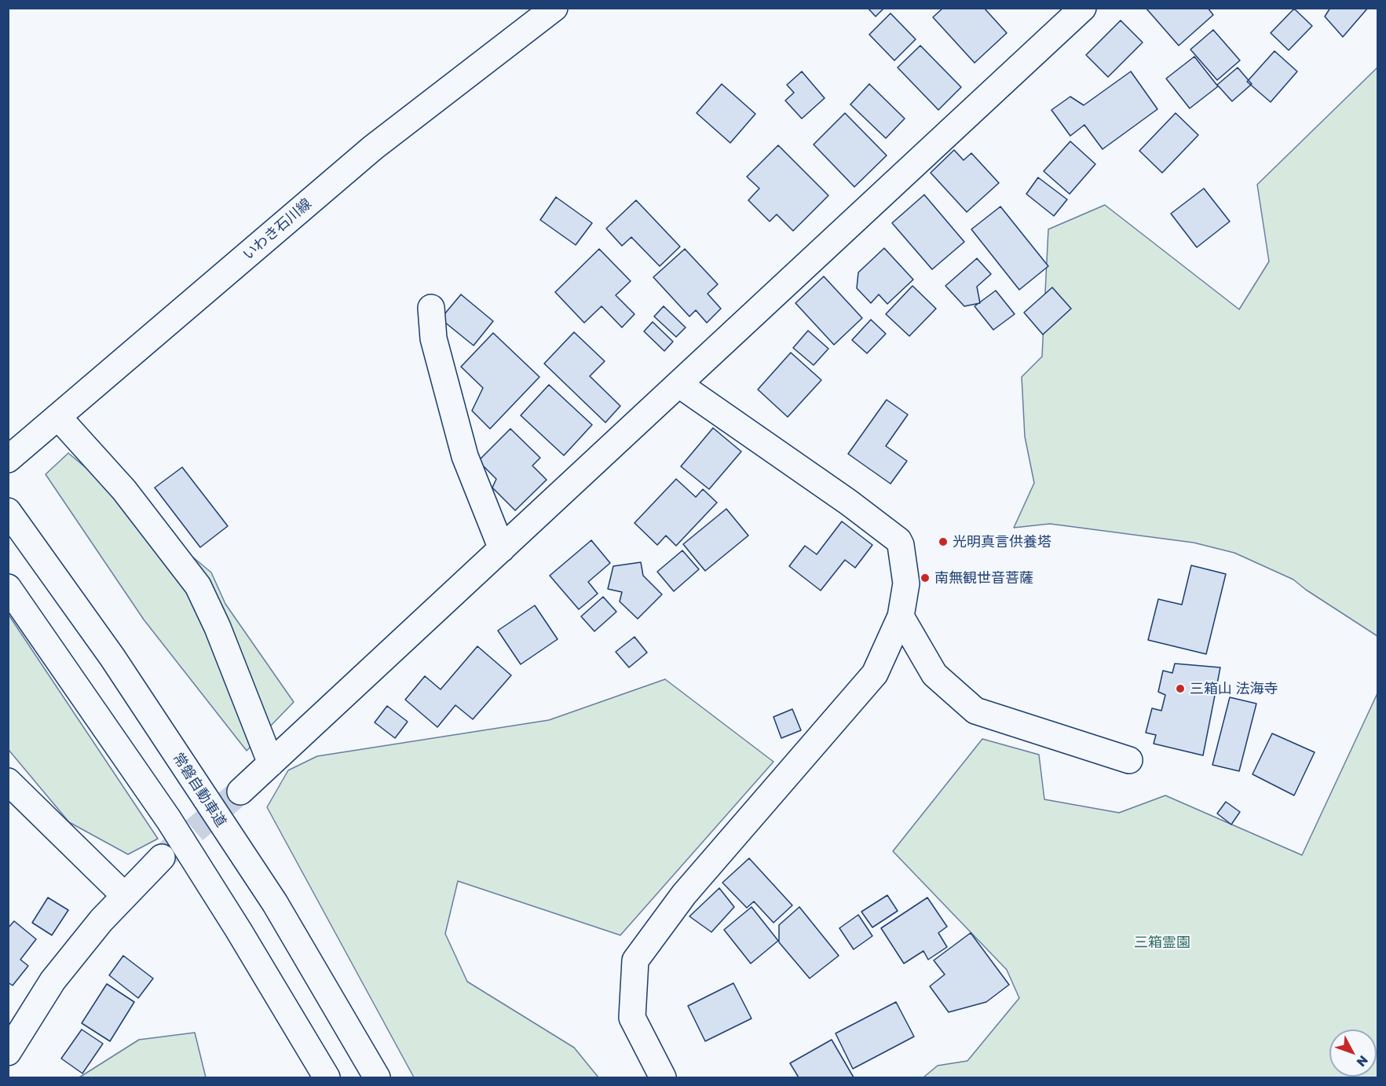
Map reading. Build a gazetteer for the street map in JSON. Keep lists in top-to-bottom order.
{
  "streets": {
    "main road": ["いわき石川線", "常磐自動車道"]
  },
  "parks": ["三箱霊園"],
  "places": ["光明真言供養塔", "南無観世音菩薩", "三箱山 法海寺"],
  "north": "bottom right"
}
